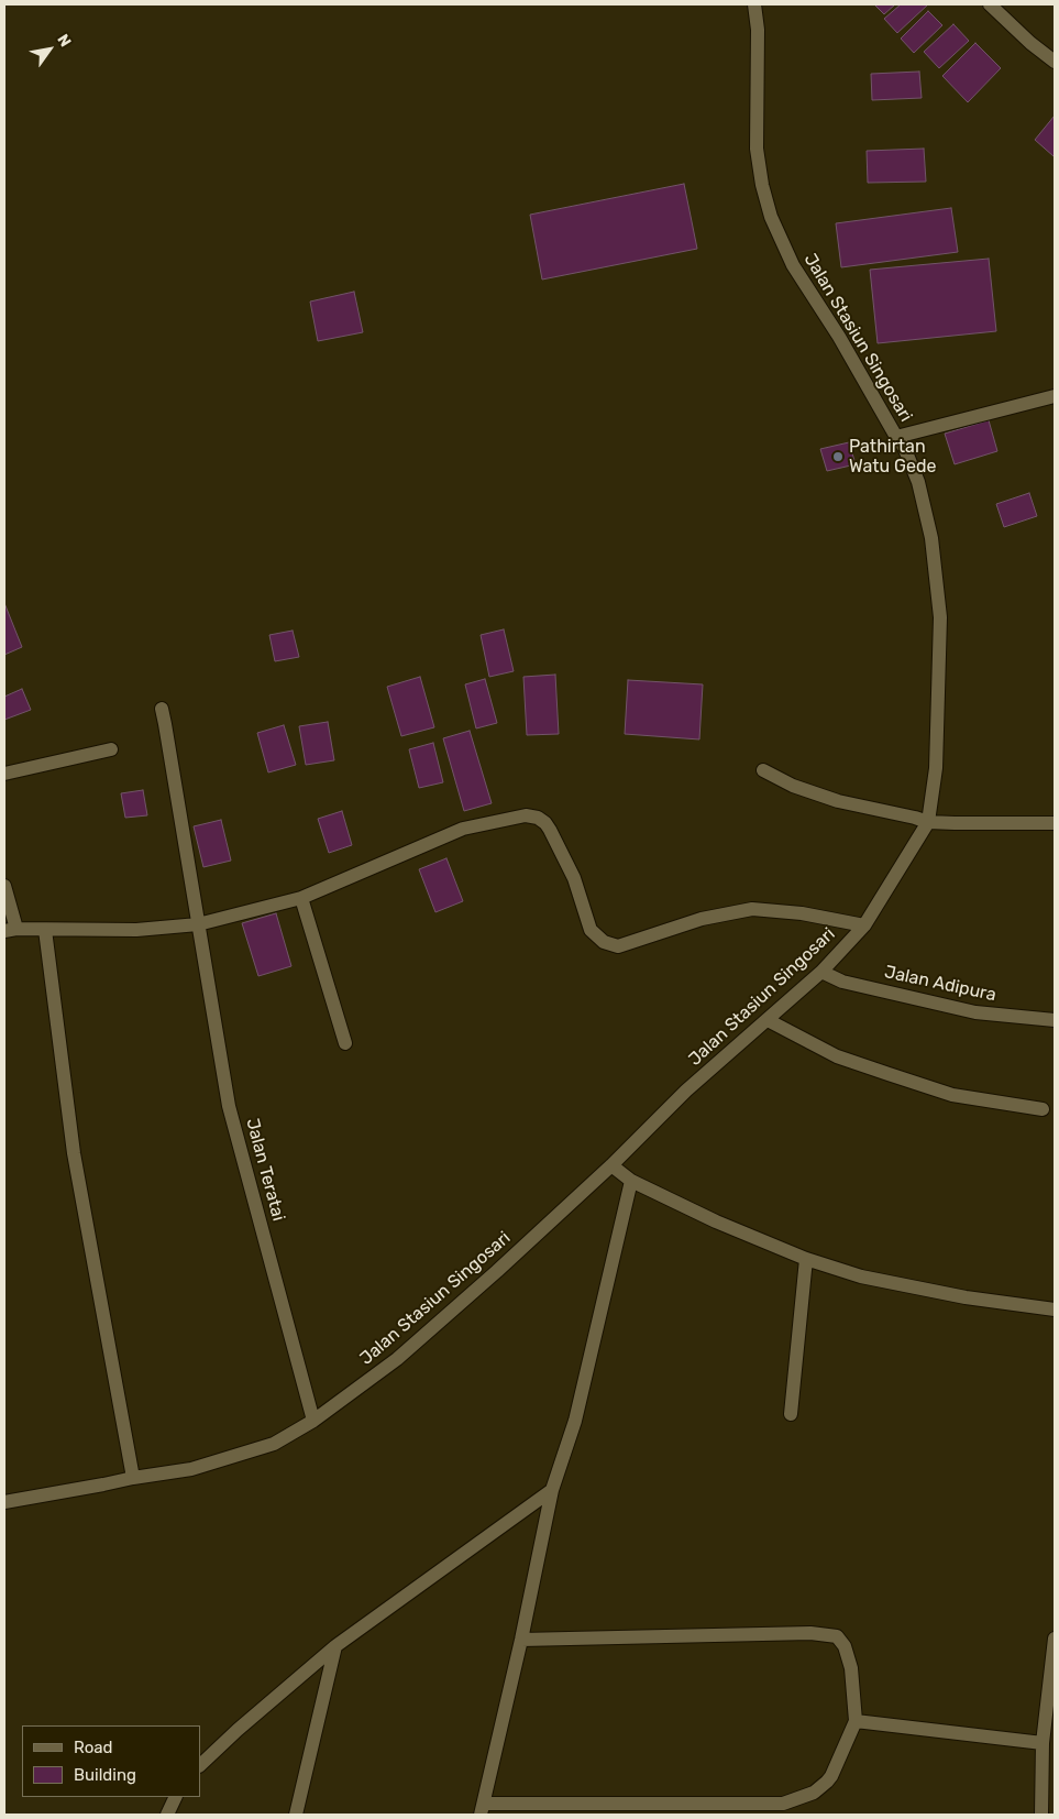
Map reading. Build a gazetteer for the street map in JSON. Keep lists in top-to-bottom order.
{
  "streets": {
    "street": ["Jalan Stasiun Singosari", "Jalan Adipura", "Jalan Teratai"]
  },
  "crossings": [
    ["Jalan Stasiun Singosari", "Jalan Adipura"],
    ["Jalan Stasiun Singosari", "Jalan Teratai"]
  ],
  "places": ["Pathirtan Watu Gede"],
  "legend": ["Road", "Building"],
  "north": "top right"
}
